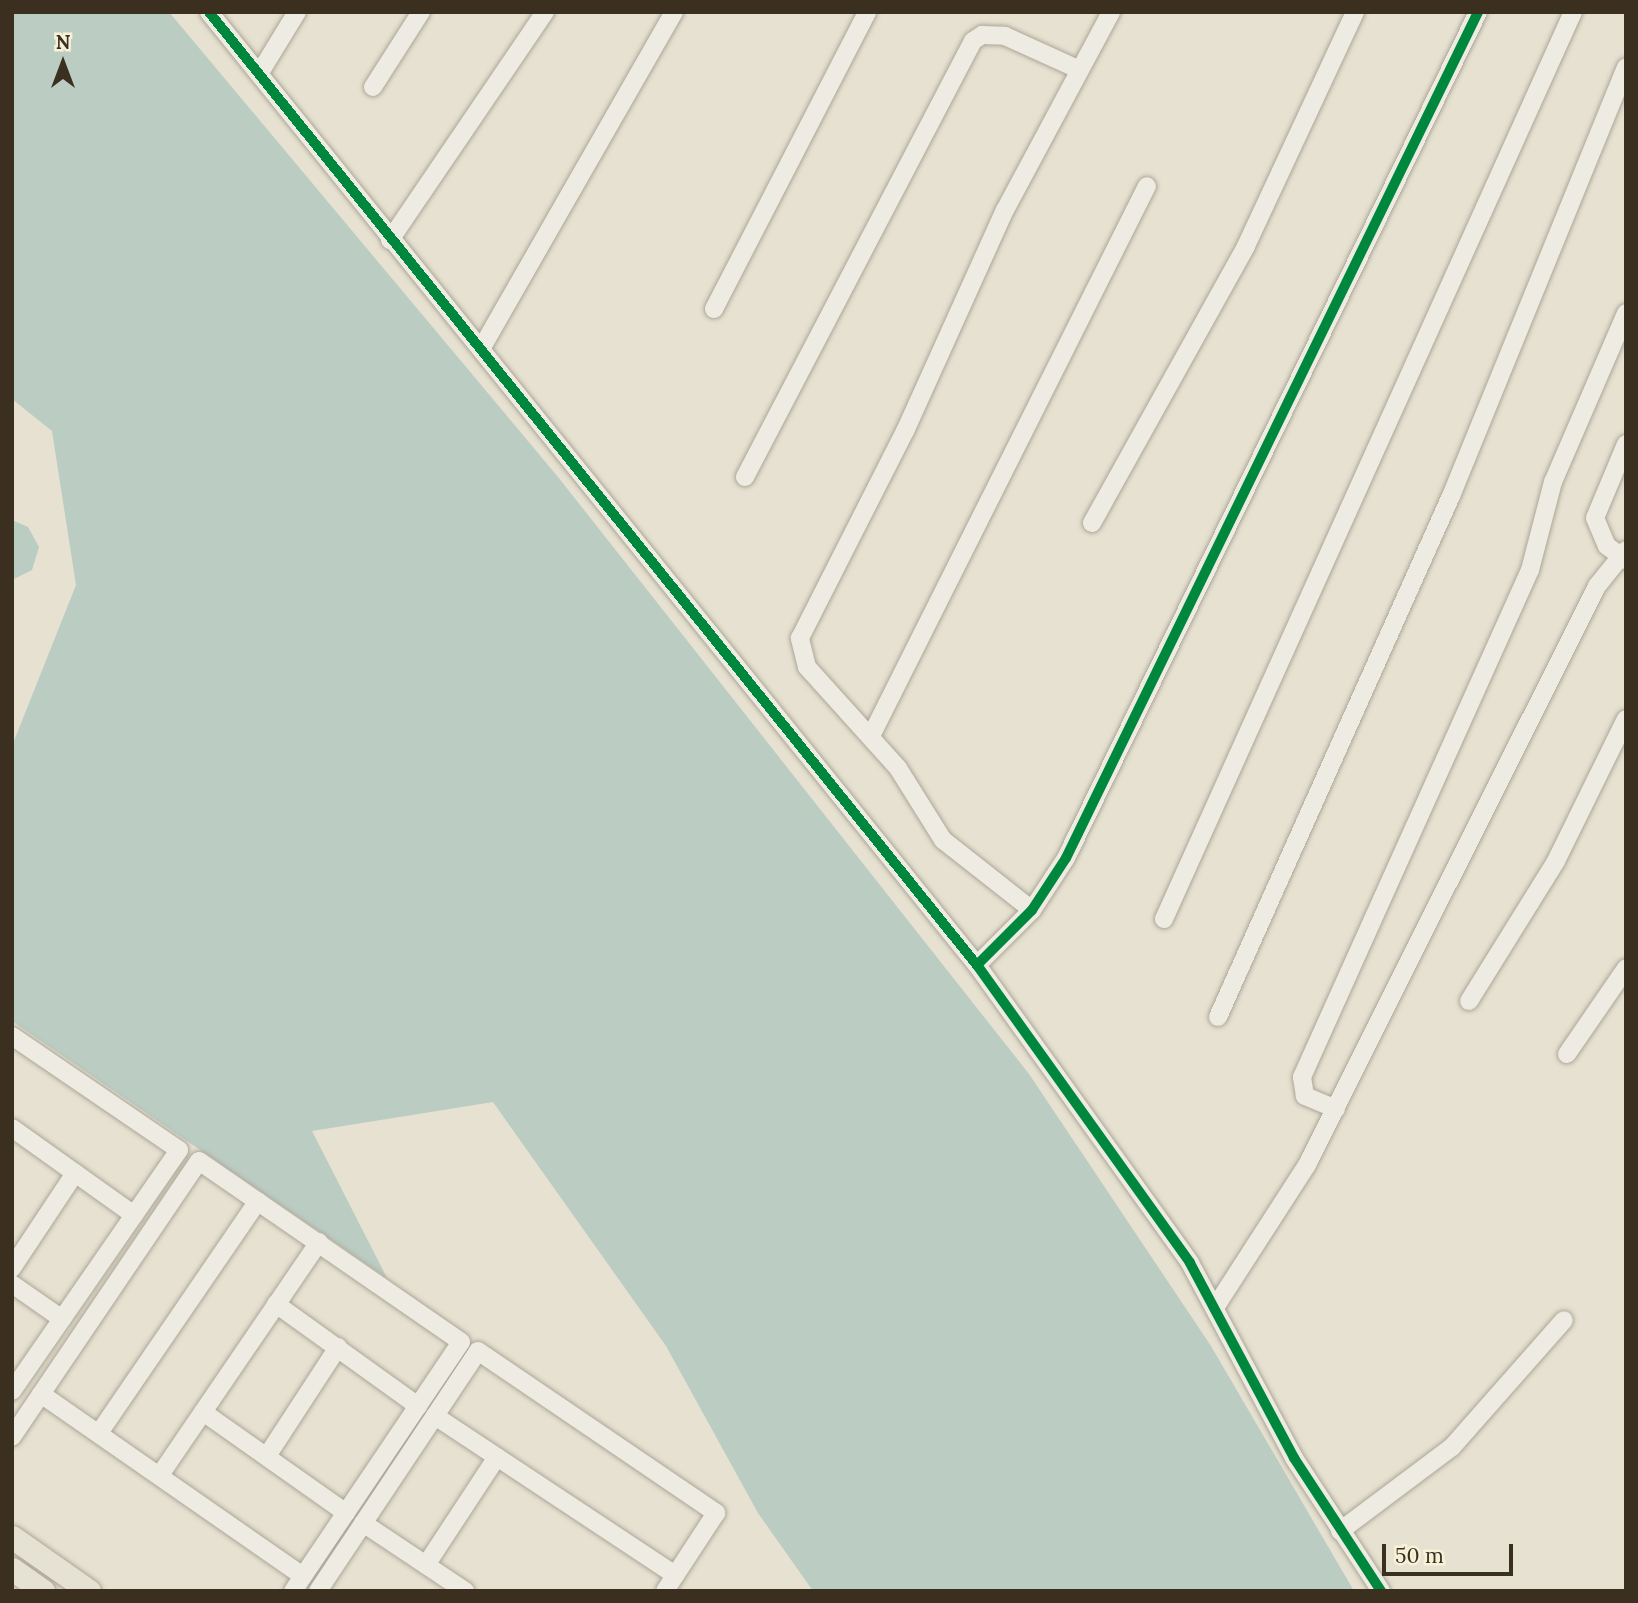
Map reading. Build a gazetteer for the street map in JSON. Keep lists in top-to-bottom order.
{
  "scale_bar": "50 m",
  "north": "top"
}
